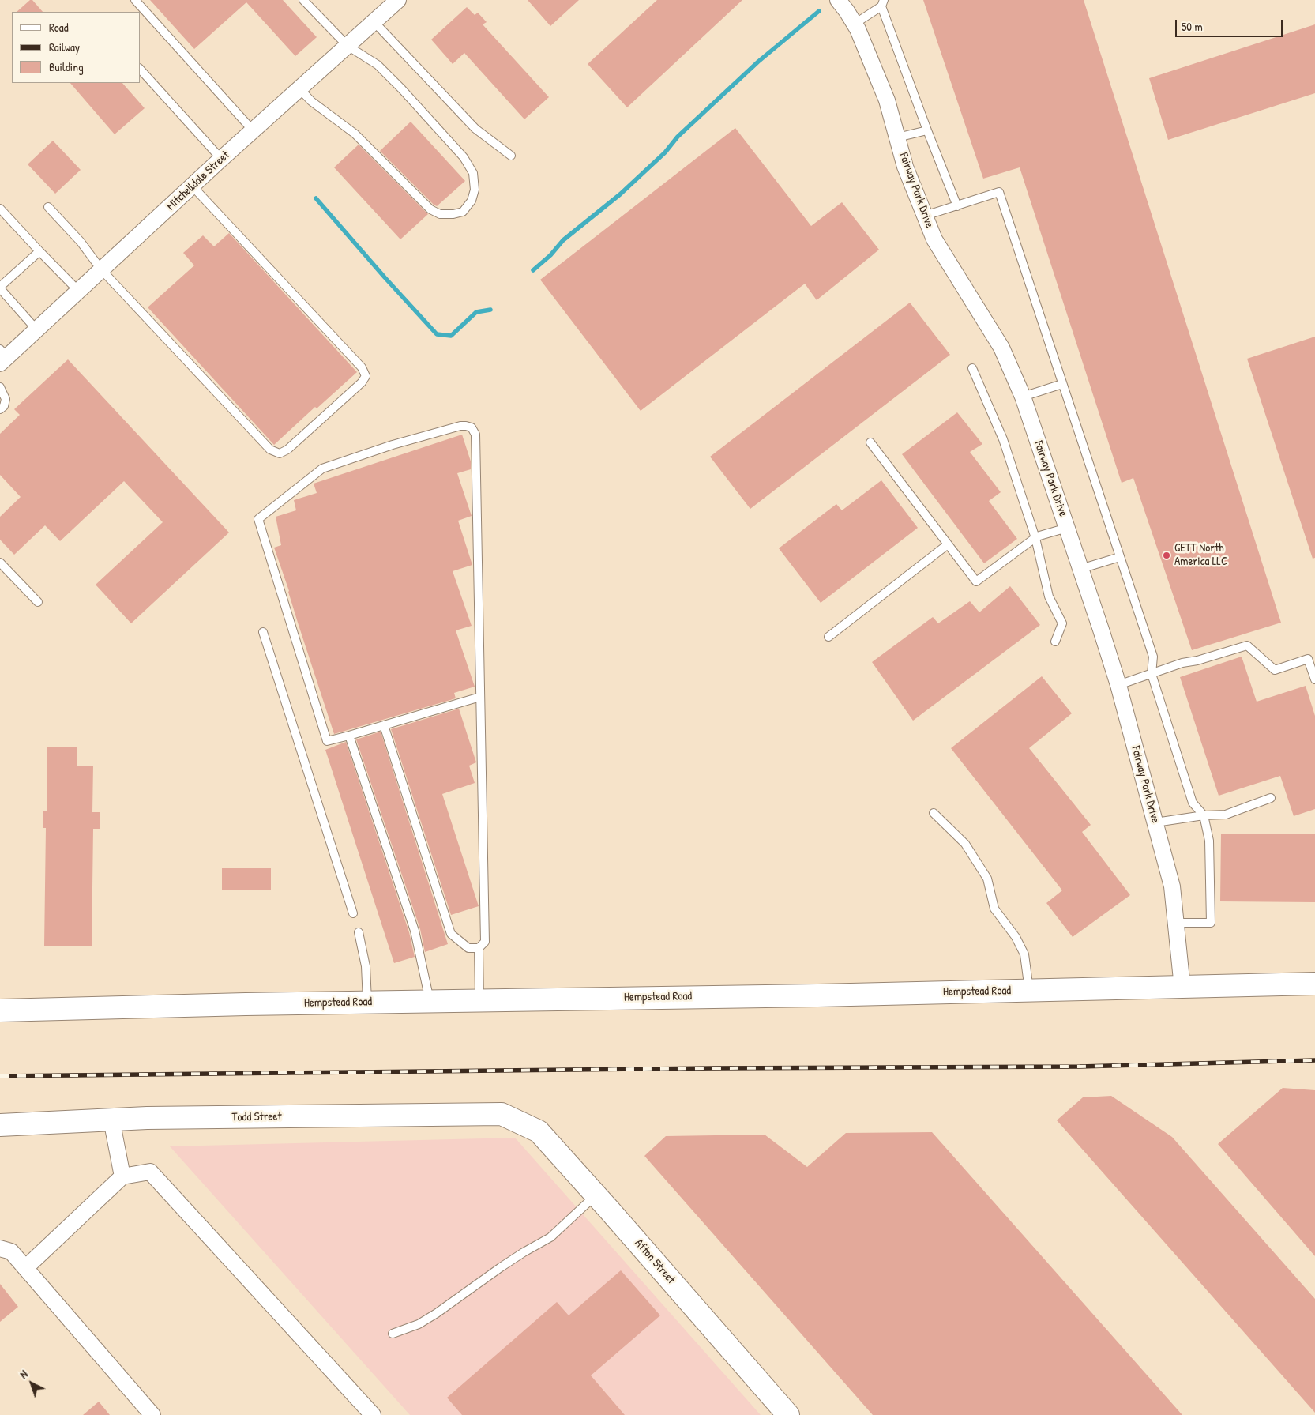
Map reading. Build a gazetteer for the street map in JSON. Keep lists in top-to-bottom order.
{
  "streets": {
    "main road": ["Hempstead Road", "Todd Street", "Afton Street"],
    "street": ["Mitchelldale Street", "Fairway Park Drive"]
  },
  "crossings": [
    ["Fairway Park Drive", "Hempstead Road"],
    ["Todd Street", "Afton Street"]
  ],
  "places": ["GETT North America LLC"],
  "legend": ["Road", "Railway", "Building"],
  "scale_bar": "50 m",
  "north": "top left"
}
